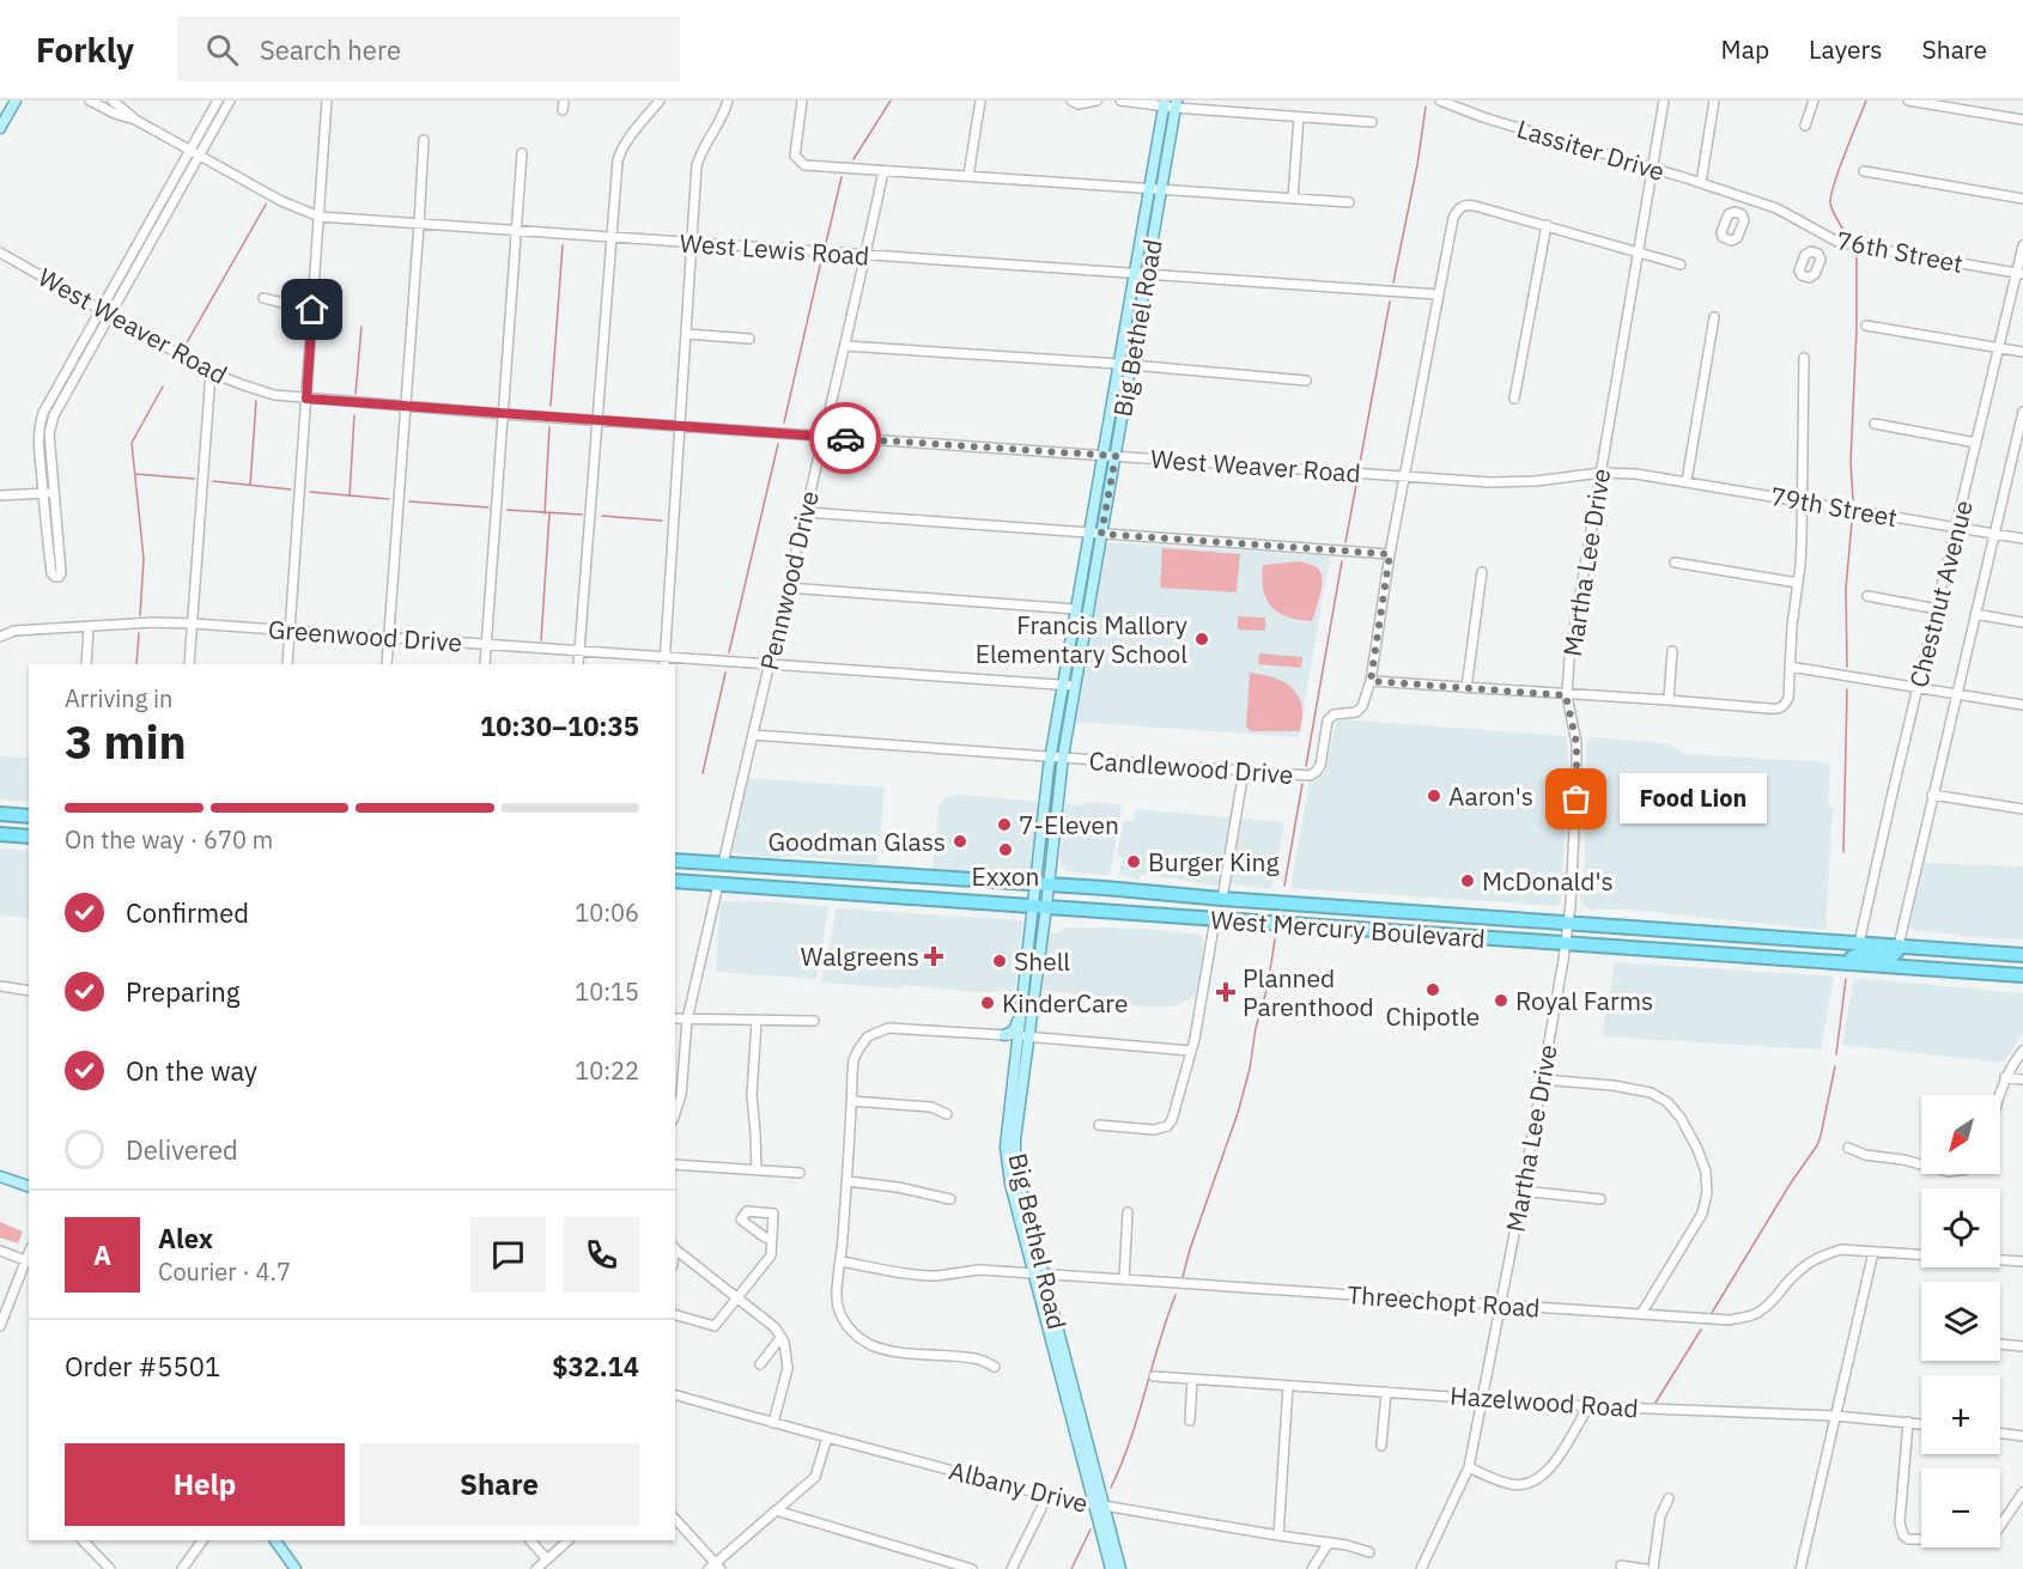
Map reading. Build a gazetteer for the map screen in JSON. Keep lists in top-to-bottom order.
{
  "streets": {
    "highway": ["West Mercury Boulevard"],
    "main road": ["Big Bethel Road"],
    "street": [
      "Lassiter Drive",
      "West Lewis Road",
      "76th Street",
      "West Weaver Road",
      "79th Street",
      "Martha Lee Drive",
      "Pennwood Drive",
      "Chestnut Avenue",
      "Greenwood Drive",
      "Candlewood Drive",
      "Threechopt Road",
      "Hazelwood Road",
      "Albany Drive"
    ]
  },
  "crossings": [
    ["Lassiter Drive", "76th Street"],
    ["Lassiter Drive", "Martha Lee Drive"],
    ["West Lewis Road", "Big Bethel Road"],
    ["West Lewis Road", "Pennwood Drive"],
    ["76th Street", "Chestnut Avenue"],
    ["West Weaver Road", "Big Bethel Road"],
    ["West Weaver Road", "79th Street"],
    ["West Weaver Road", "Martha Lee Drive"],
    ["West Weaver Road", "Pennwood Drive"],
    ["Big Bethel Road", "Greenwood Drive"],
    ["Big Bethel Road", "Candlewood Drive"],
    ["Big Bethel Road", "West Mercury Boulevard"],
    ["Big Bethel Road", "Threechopt Road"],
    ["Big Bethel Road", "Albany Drive"],
    ["79th Street", "Chestnut Avenue"],
    ["Martha Lee Drive", "West Mercury Boulevard"],
    ["Martha Lee Drive", "Threechopt Road"],
    ["Martha Lee Drive", "Hazelwood Road"],
    ["Pennwood Drive", "Greenwood Drive"],
    ["Pennwood Drive", "Candlewood Drive"],
    ["Pennwood Drive", "West Mercury Boulevard"],
    ["Chestnut Avenue", "West Mercury Boulevard"]
  ],
  "places": {
    "other": [
      "Francis Mallory Elementary School",
      "Aaron's",
      "Food Lion",
      "7-Eleven",
      "Goodman Glass",
      "Exxon",
      "Burger King",
      "McDonald's",
      "Shell",
      "Chipotle",
      "Royal Farms",
      "KinderCare"
    ],
    "health": ["Walgreens", "Planned Parenthood"]
  },
  "north": "bottom left",
  "page": {
    "header": "Forkly",
    "search": "Search here",
    "nav": ["Map", "Layers", "Share"],
    "heading": ["3 min", "Arriving in", "10:30–10:35"],
    "panel": [
      "Alex",
      "Courier · 4.7",
      "Order #5501",
      "$32.14"
    ],
    "bubble": "Food Lion",
    "bar": "On the way · 670 m",
    "list": [
      ["Confirmed", "10:06"],
      ["Preparing", "10:15"],
      ["On the way", "10:22"],
      "Delivered"
    ],
    "map_buttons": ["+", "−"],
    "round": "A",
    "buttons": ["Help", "Share"]
  }
}
